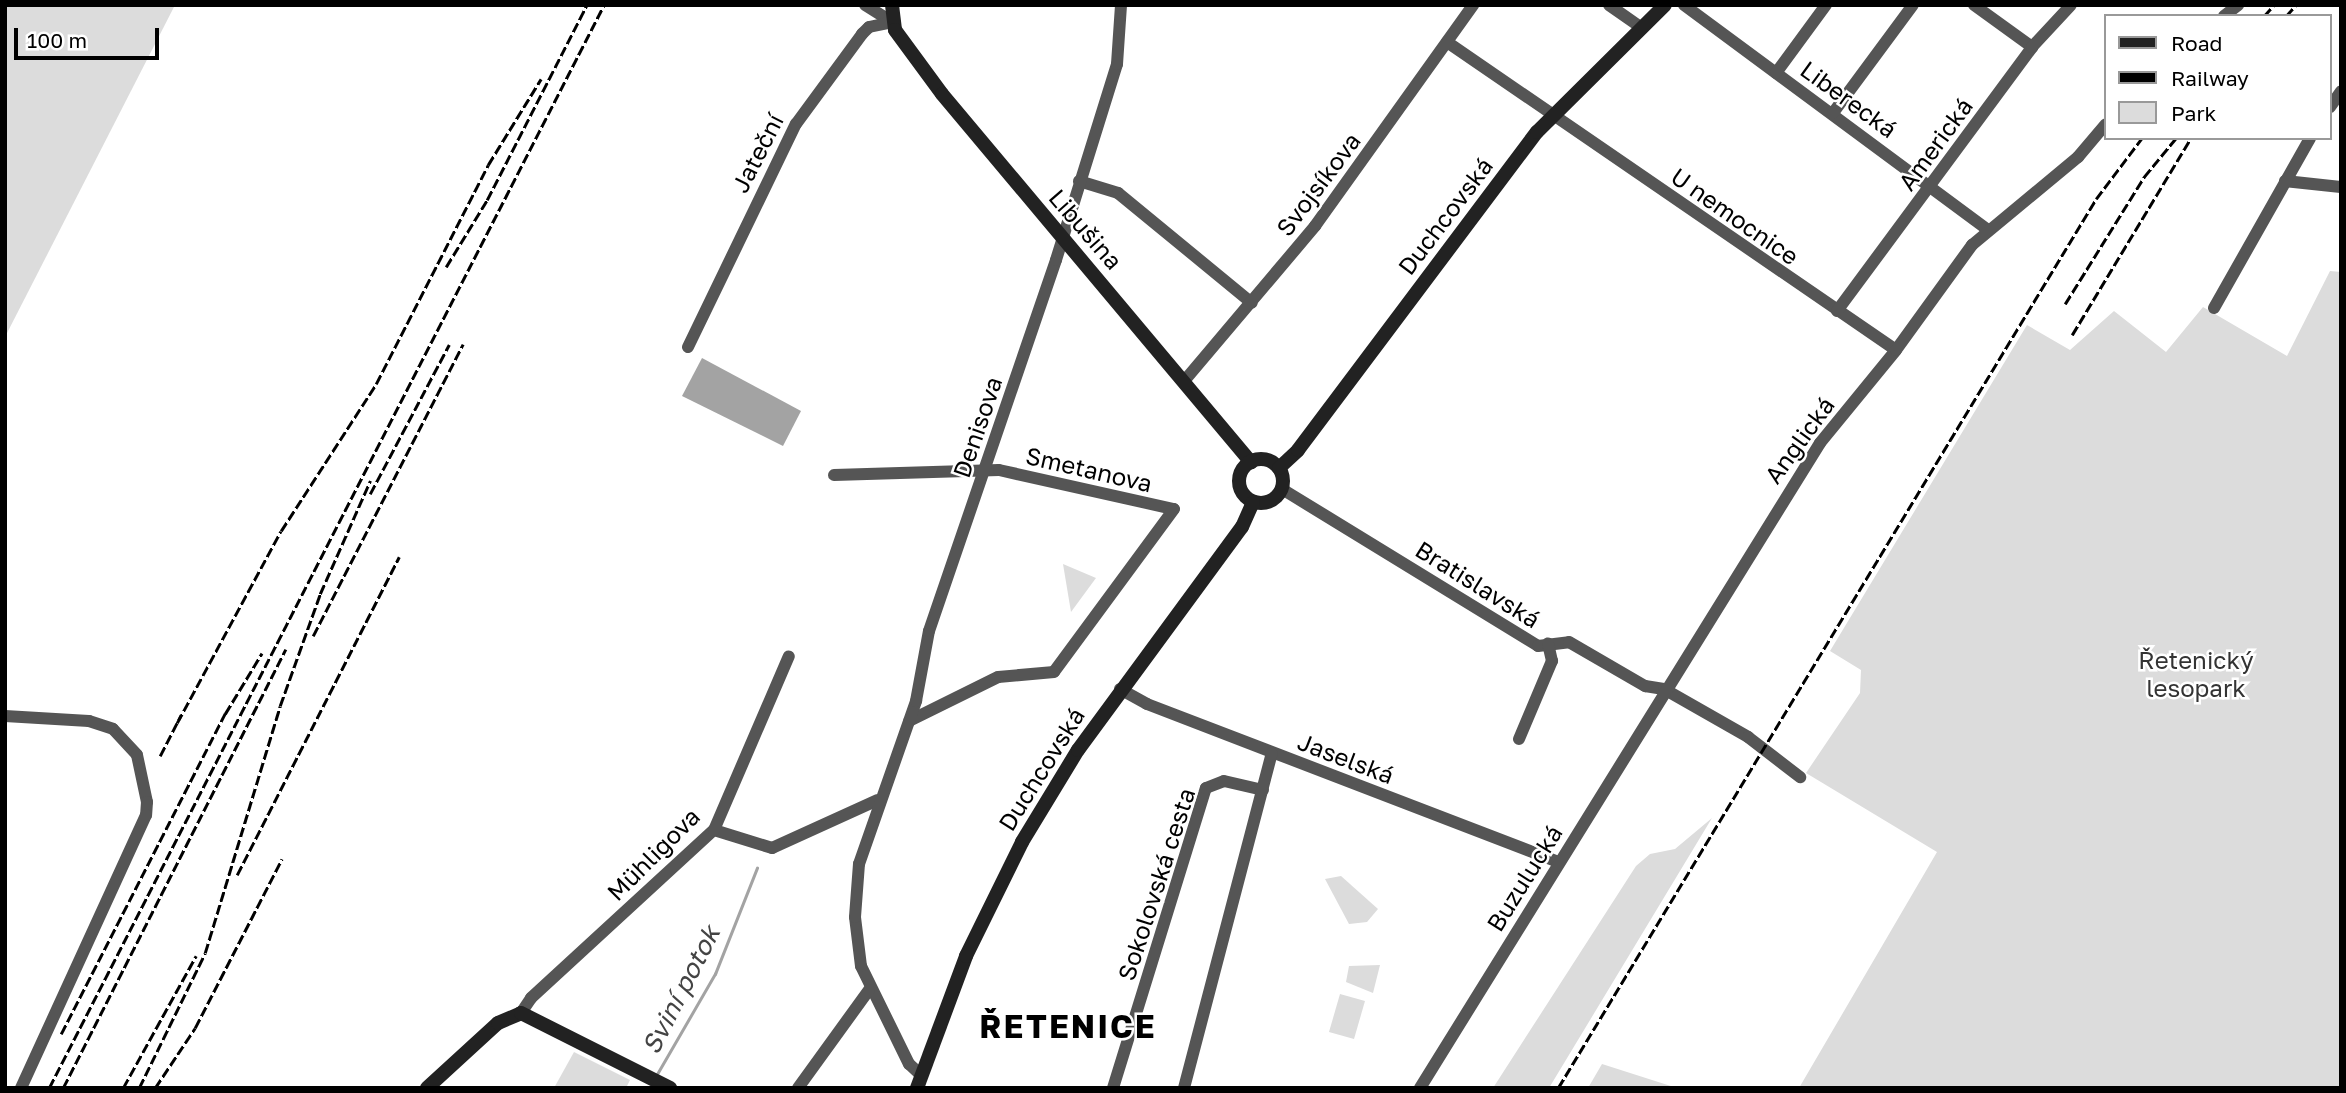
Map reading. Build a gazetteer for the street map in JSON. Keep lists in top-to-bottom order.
{
  "streets": {
    "main road": ["Duchcovská", "Libušina"],
    "street": [
      "Liberecká",
      "Americká",
      "Jateční",
      "Svojsíkova",
      "U nemocnice",
      "Denisova",
      "Anglická",
      "Smetanova",
      "Bratislavská",
      "Jaselská",
      "Mühligova",
      "Buzulucká",
      "Sokolovská cesta"
    ]
  },
  "crossings": [
    ["Liberecká", "Americká"],
    ["Liberecká", "Anglická"],
    ["Americká", "U nemocnice"],
    ["Jateční", "Libušina"],
    ["Svojsíkova", "U nemocnice"],
    ["Svojsíkova", "Libušina"],
    ["Duchcovská", "U nemocnice"],
    ["Duchcovská", "Libušina"],
    ["Duchcovská", "Denisova"],
    ["Duchcovská", "Bratislavská"],
    ["Duchcovská", "Jaselská"],
    ["U nemocnice", "Anglická"],
    ["Libušina", "Denisova"],
    ["Libušina", "Bratislavská"],
    ["Denisova", "Smetanova"],
    ["Anglická", "Bratislavská"],
    ["Anglická", "Buzulucká"],
    ["Bratislavská", "Buzulucká"],
    ["Jaselská", "Buzulucká"]
  ],
  "districts": ["ŘETENICE"],
  "water": ["Sviní potok"],
  "parks": ["Řetenický lesopark"],
  "legend": ["Road", "Railway", "Park"],
  "scale_bar": "100 m"
}
